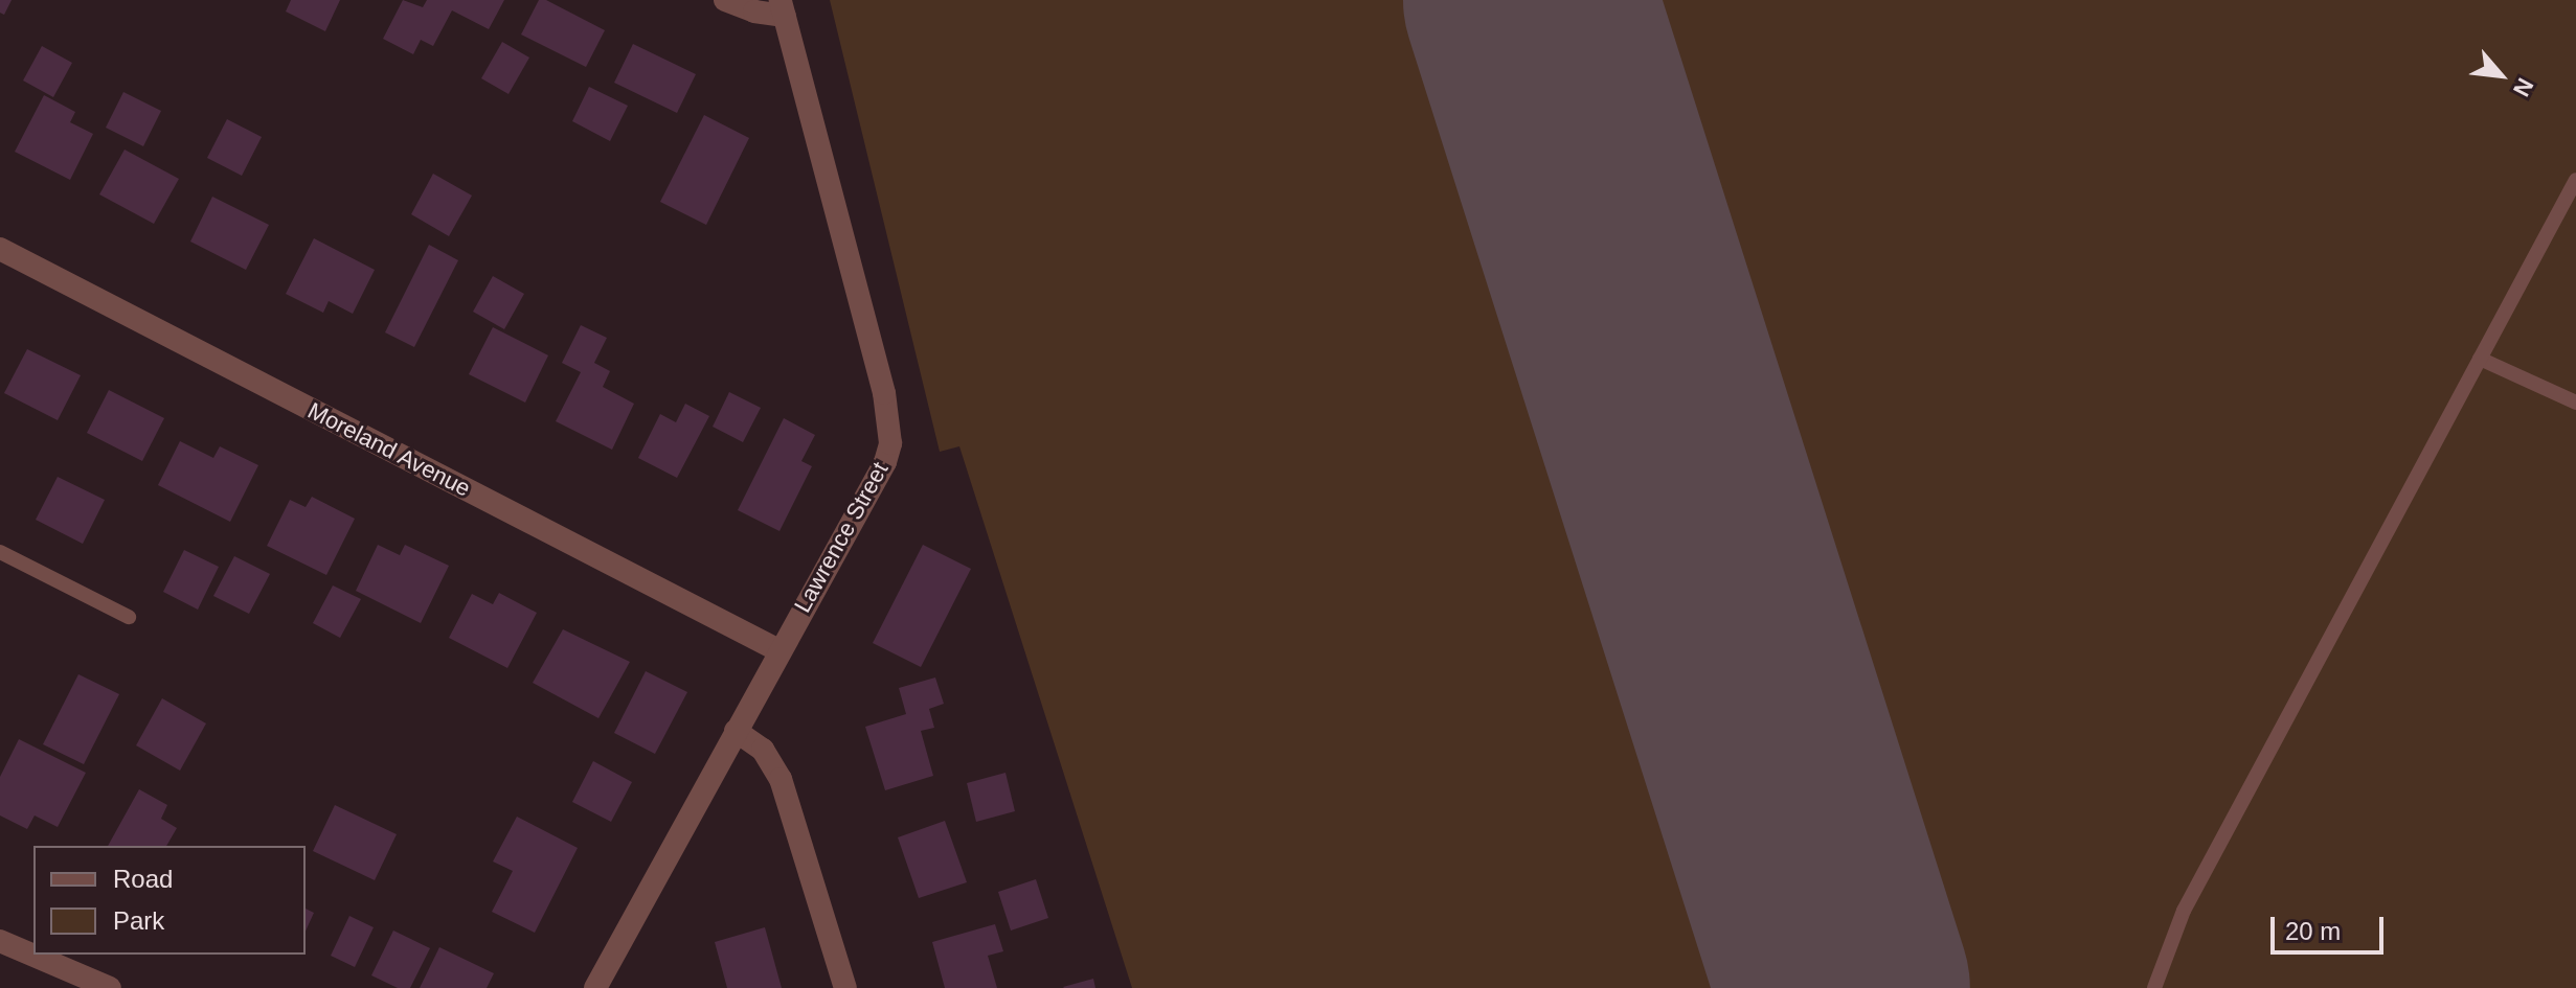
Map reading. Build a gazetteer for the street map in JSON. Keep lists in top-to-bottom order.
{
  "streets": {
    "street": ["Moreland Avenue", "Lawrence Street"]
  },
  "crossings": [
    ["Moreland Avenue", "Lawrence Street"]
  ],
  "legend": ["Road", "Park"],
  "scale_bar": "20 m",
  "north": "bottom right"
}
